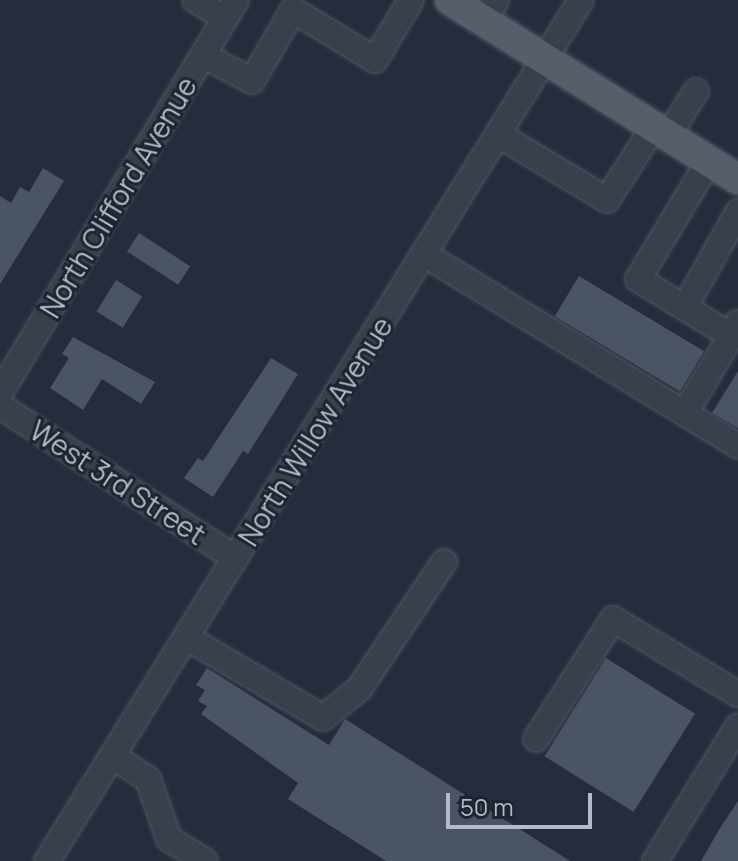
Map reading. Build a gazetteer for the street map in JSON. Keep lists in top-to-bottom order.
{
  "streets": {
    "street": ["North Clifford Avenue", "North Willow Avenue", "West 3rd Street"]
  },
  "crossings": [
    ["North Willow Avenue", "West 3rd Street"]
  ],
  "scale_bar": "50 m"
}
